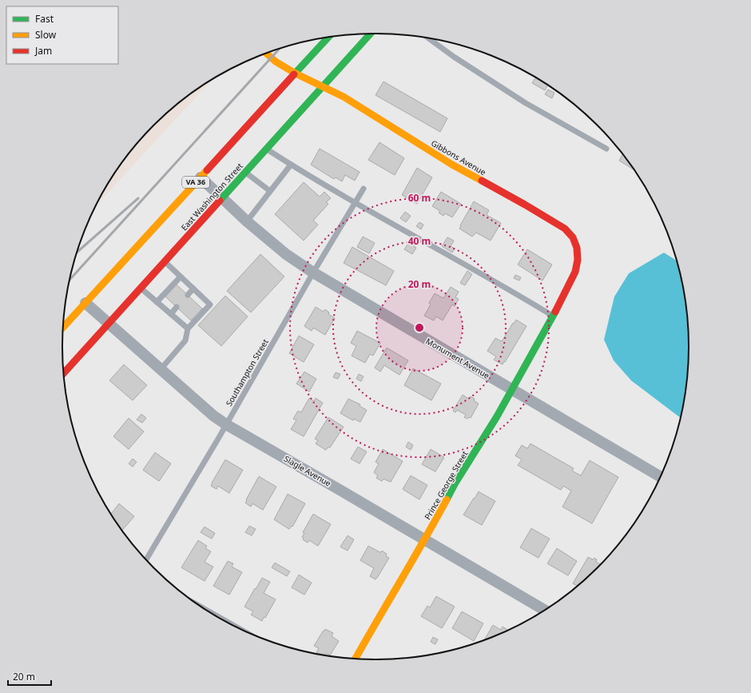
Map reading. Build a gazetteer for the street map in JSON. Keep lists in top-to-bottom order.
{
  "streets": {
    "main road": [
      "Gibbons Avenue",
      "VA 36",
      "East Washington Street",
      "Prince George Street"
    ],
    "street": ["Monument Avenue", "Slagle Avenue"],
    "lane": ["Southampton Street"]
  },
  "crossings": [
    ["Gibbons Avenue", "VA 36"],
    ["Gibbons Avenue", "East Washington Street"],
    ["Gibbons Avenue", "Prince George Street"],
    ["VA 36", "Monument Avenue"],
    ["VA 36", "Slagle Avenue"],
    ["East Washington Street", "Monument Avenue"],
    ["East Washington Street", "Slagle Avenue"],
    ["Monument Avenue", "Southampton Street"],
    ["Monument Avenue", "Prince George Street"],
    ["Southampton Street", "Slagle Avenue"],
    ["Slagle Avenue", "Prince George Street"]
  ],
  "legend": ["Fast", "Slow", "Jam"],
  "scale_bar": "20 m",
  "rings": ["60 m", "40 m", "20 m"]
}
